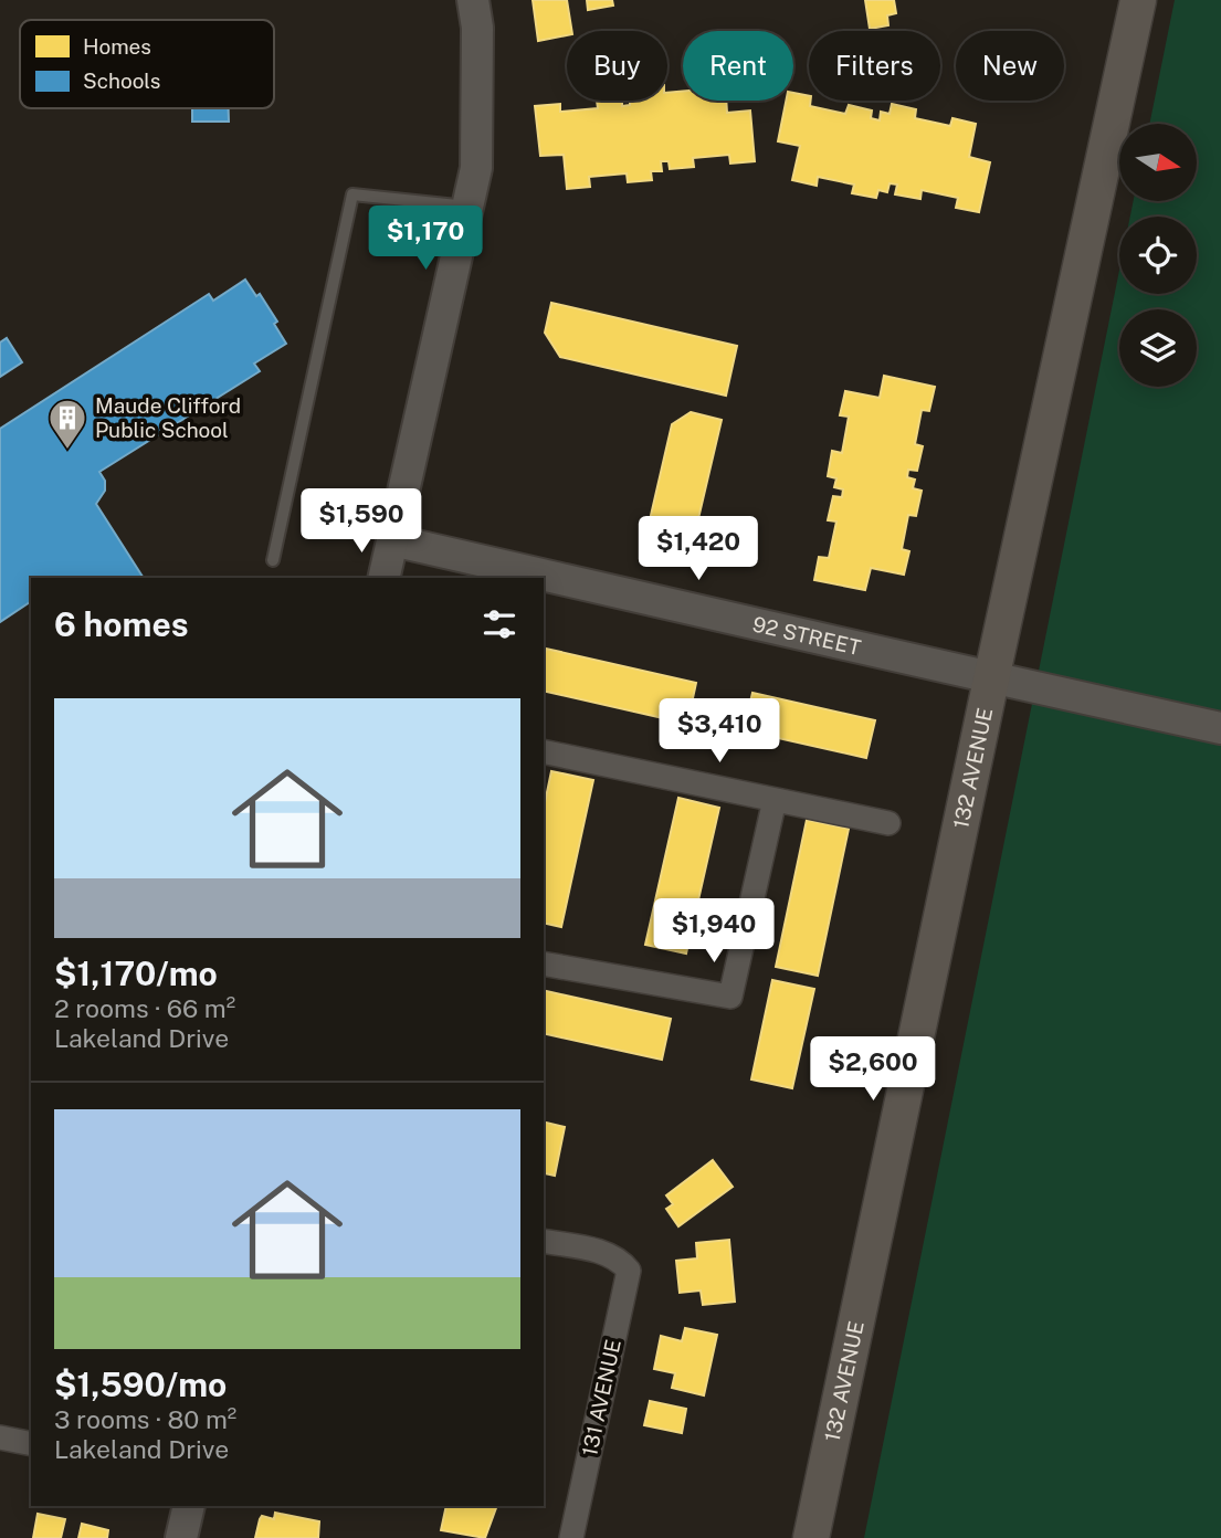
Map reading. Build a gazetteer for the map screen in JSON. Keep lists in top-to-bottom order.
{
  "streets": {
    "main road": ["132 AVENUE"],
    "street": ["92 STREET", "131 AVENUE"]
  },
  "crossings": [
    ["92 STREET", "132 AVENUE"]
  ],
  "places": {
    "building": ["Maude Clifford Public School"]
  },
  "legend": ["Homes", "Schools"],
  "north": "right",
  "page": {
    "chip": [
      "Buy",
      "Rent",
      "Filters",
      "New"
    ],
    "price": [
      "$1,170",
      "$1,590",
      "$1,420",
      "$3,410",
      "$1,940",
      "$2,600"
    ],
    "heading": "6 homes",
    "list": [
      {
        "name": "$1,170/mo",
        "note": "2 rooms · 66 m² · Lakeland Drive"
      },
      {
        "name": "$1,590/mo",
        "note": "3 rooms · 80 m² · Lakeland Drive"
      }
    ]
  }
}
